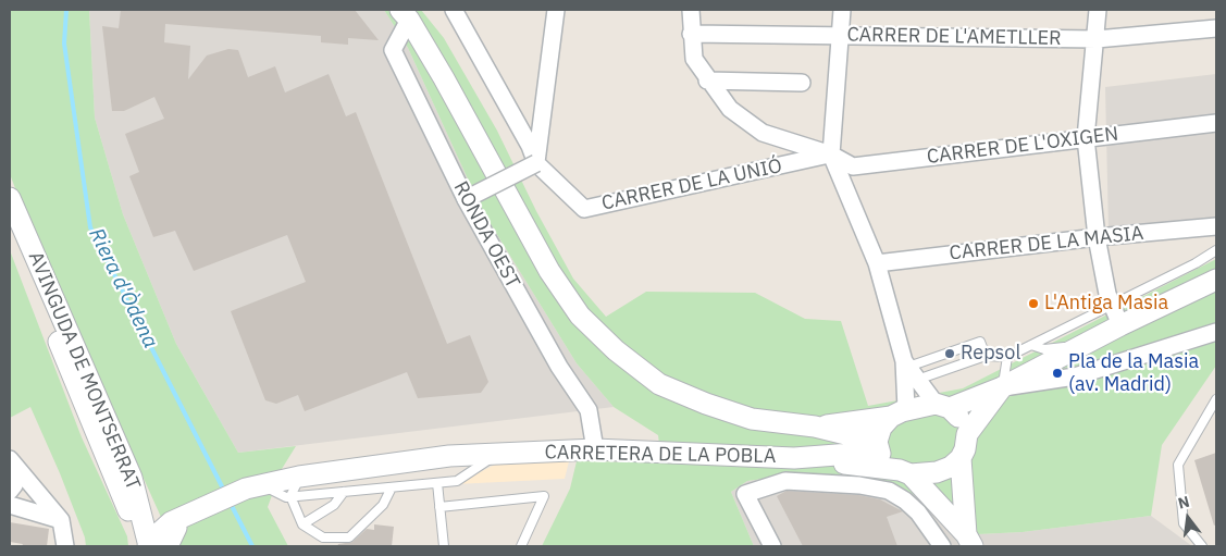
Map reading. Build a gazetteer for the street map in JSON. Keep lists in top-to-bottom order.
{
  "streets": {
    "street": [
      "CARRER DE L'AMETLLER",
      "CARRER DE L'OXIGEN",
      "CARRER DE LA UNIÓ",
      "RONDA OEST",
      "CARRER DE LA MASIA",
      "AVINGUDA DE MONTSERRAT",
      "CARRETERA DE LA POBLA"
    ]
  },
  "crossings": [
    ["CARRER DE L'AMETLLER", "CARRER DE L'OXIGEN"],
    ["CARRER DE L'OXIGEN", "CARRER DE LA UNIÓ"],
    ["RONDA OEST", "CARRETERA DE LA POBLA"],
    ["AVINGUDA DE MONTSERRAT", "CARRETERA DE LA POBLA"]
  ],
  "water": ["Riera d'Òdena"],
  "places": ["L'Antiga Masia", "Repsol", "Pla de la Masia (av. Madrid)"],
  "north": "top"
}
